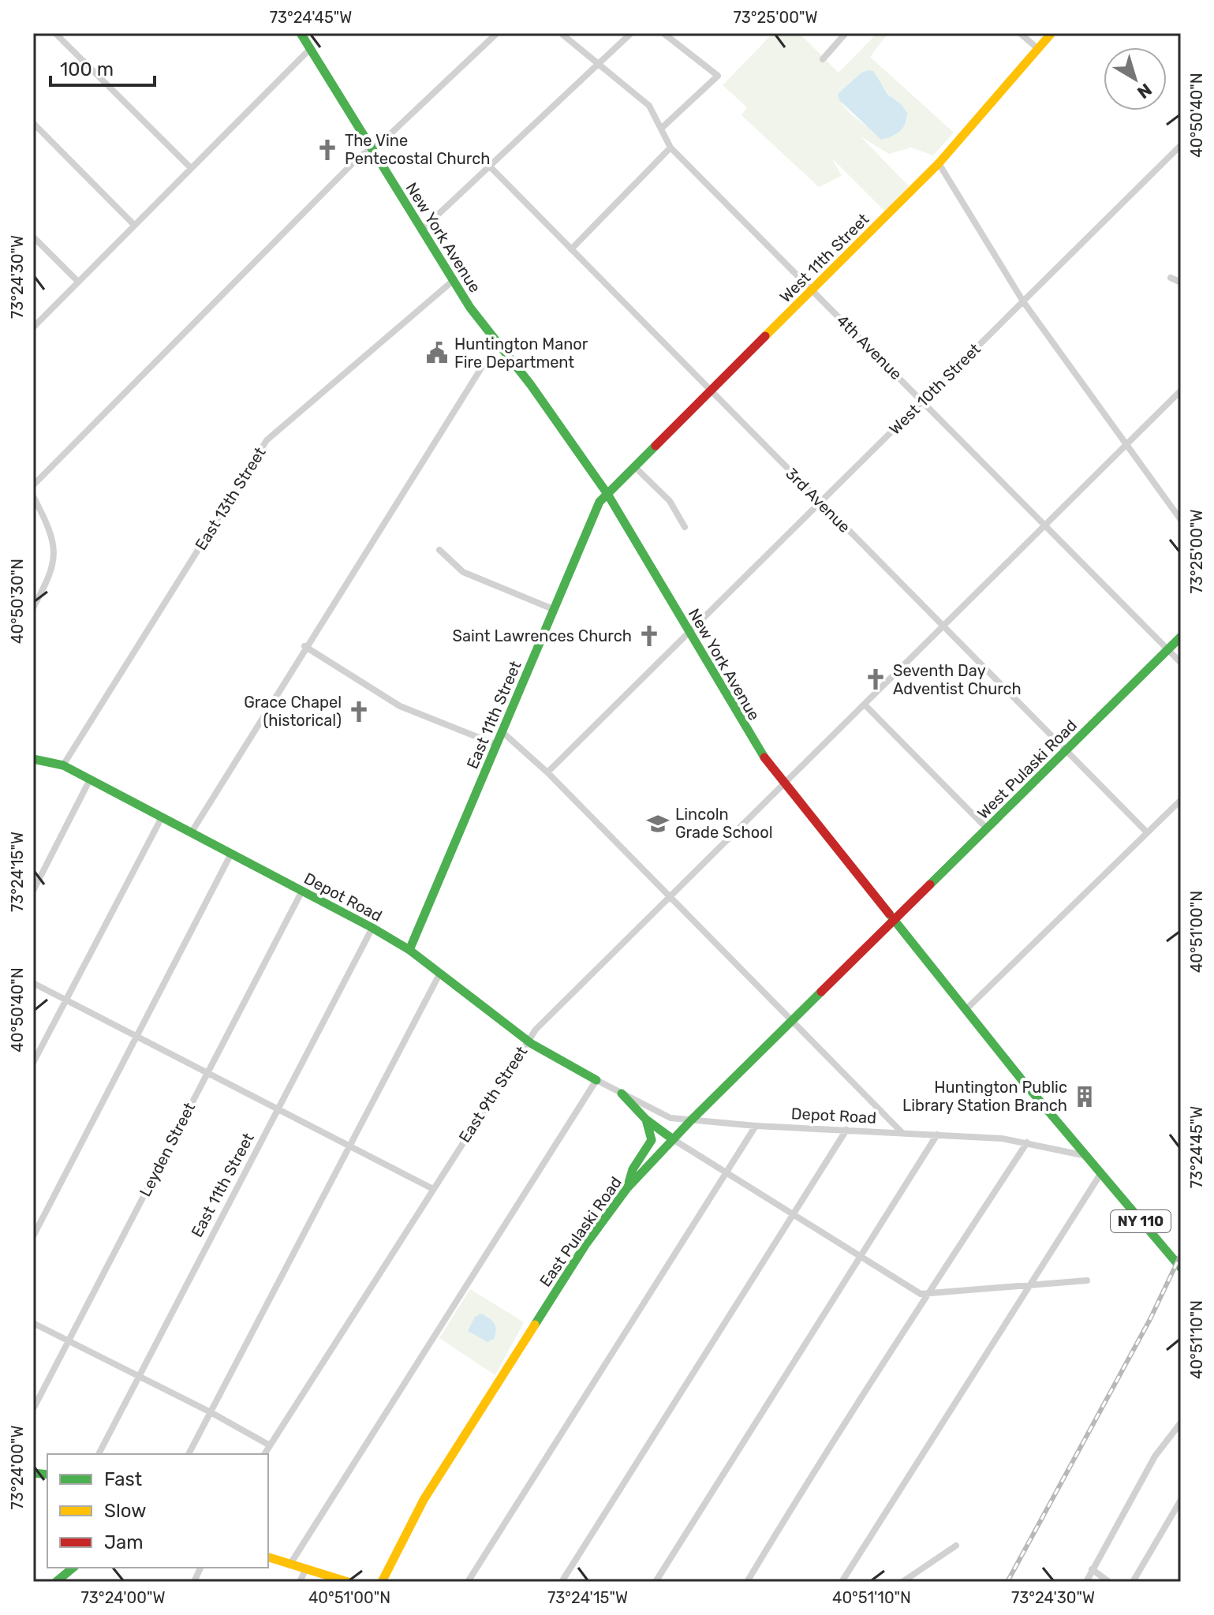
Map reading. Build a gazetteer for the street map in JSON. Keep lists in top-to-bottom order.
{
  "streets": {
    "main road": [
      "New York Avenue",
      "West 11th Street",
      "East 11th Street",
      "West Pulaski Road",
      "Depot Road",
      "NY 110",
      "East Pulaski Road"
    ],
    "street": [
      "4th Avenue",
      "West 10th Street",
      "East 13th Street",
      "3rd Avenue",
      "East 9th Street",
      "Leyden Street"
    ]
  },
  "crossings": [
    ["New York Avenue", "West 11th Street"],
    ["New York Avenue", "West 10th Street"],
    ["New York Avenue", "East 13th Street"],
    ["New York Avenue", "East 11th Street"],
    ["New York Avenue", "West Pulaski Road"],
    ["New York Avenue", "Depot Road"],
    ["New York Avenue", "East 9th Street"],
    ["New York Avenue", "East Pulaski Road"],
    ["West 11th Street", "4th Avenue"],
    ["West 11th Street", "3rd Avenue"],
    ["West 11th Street", "East 11th Street"],
    ["4th Avenue", "West 10th Street"],
    ["4th Avenue", "West Pulaski Road"],
    ["4th Avenue", "East 9th Street"],
    ["West 10th Street", "3rd Avenue"],
    ["East 13th Street", "Depot Road"],
    ["3rd Avenue", "West Pulaski Road"],
    ["3rd Avenue", "East 9th Street"],
    ["East 11th Street", "Depot Road"],
    ["West Pulaski Road", "East Pulaski Road"],
    ["Depot Road", "East 9th Street"],
    ["Depot Road", "Leyden Street"],
    ["Depot Road", "East Pulaski Road"]
  ],
  "places": {
    "church": [
      "The Vine Pentecostal Church",
      "Saint Lawrences Church",
      "Seventh Day Adventist Church",
      "Grace Chapel (historical)"
    ],
    "public building": ["Huntington Manor Fire Department"],
    "school or university": ["Lincoln Grade School"],
    "building": ["Huntington Public Library Station Branch"]
  },
  "legend": ["Fast", "Slow", "Jam"],
  "scale_bar": "100 m",
  "north": "bottom right",
  "coordinates": [
    "73°24'45\"W",
    "73°25'00\"W",
    "40°50'40\"N",
    "73°24'30\"W",
    "40°50'30\"N",
    "73°24'15\"W",
    "40°51'00\"N",
    "40°51'10\"N",
    "73°24'00\"W"
  ]
}
